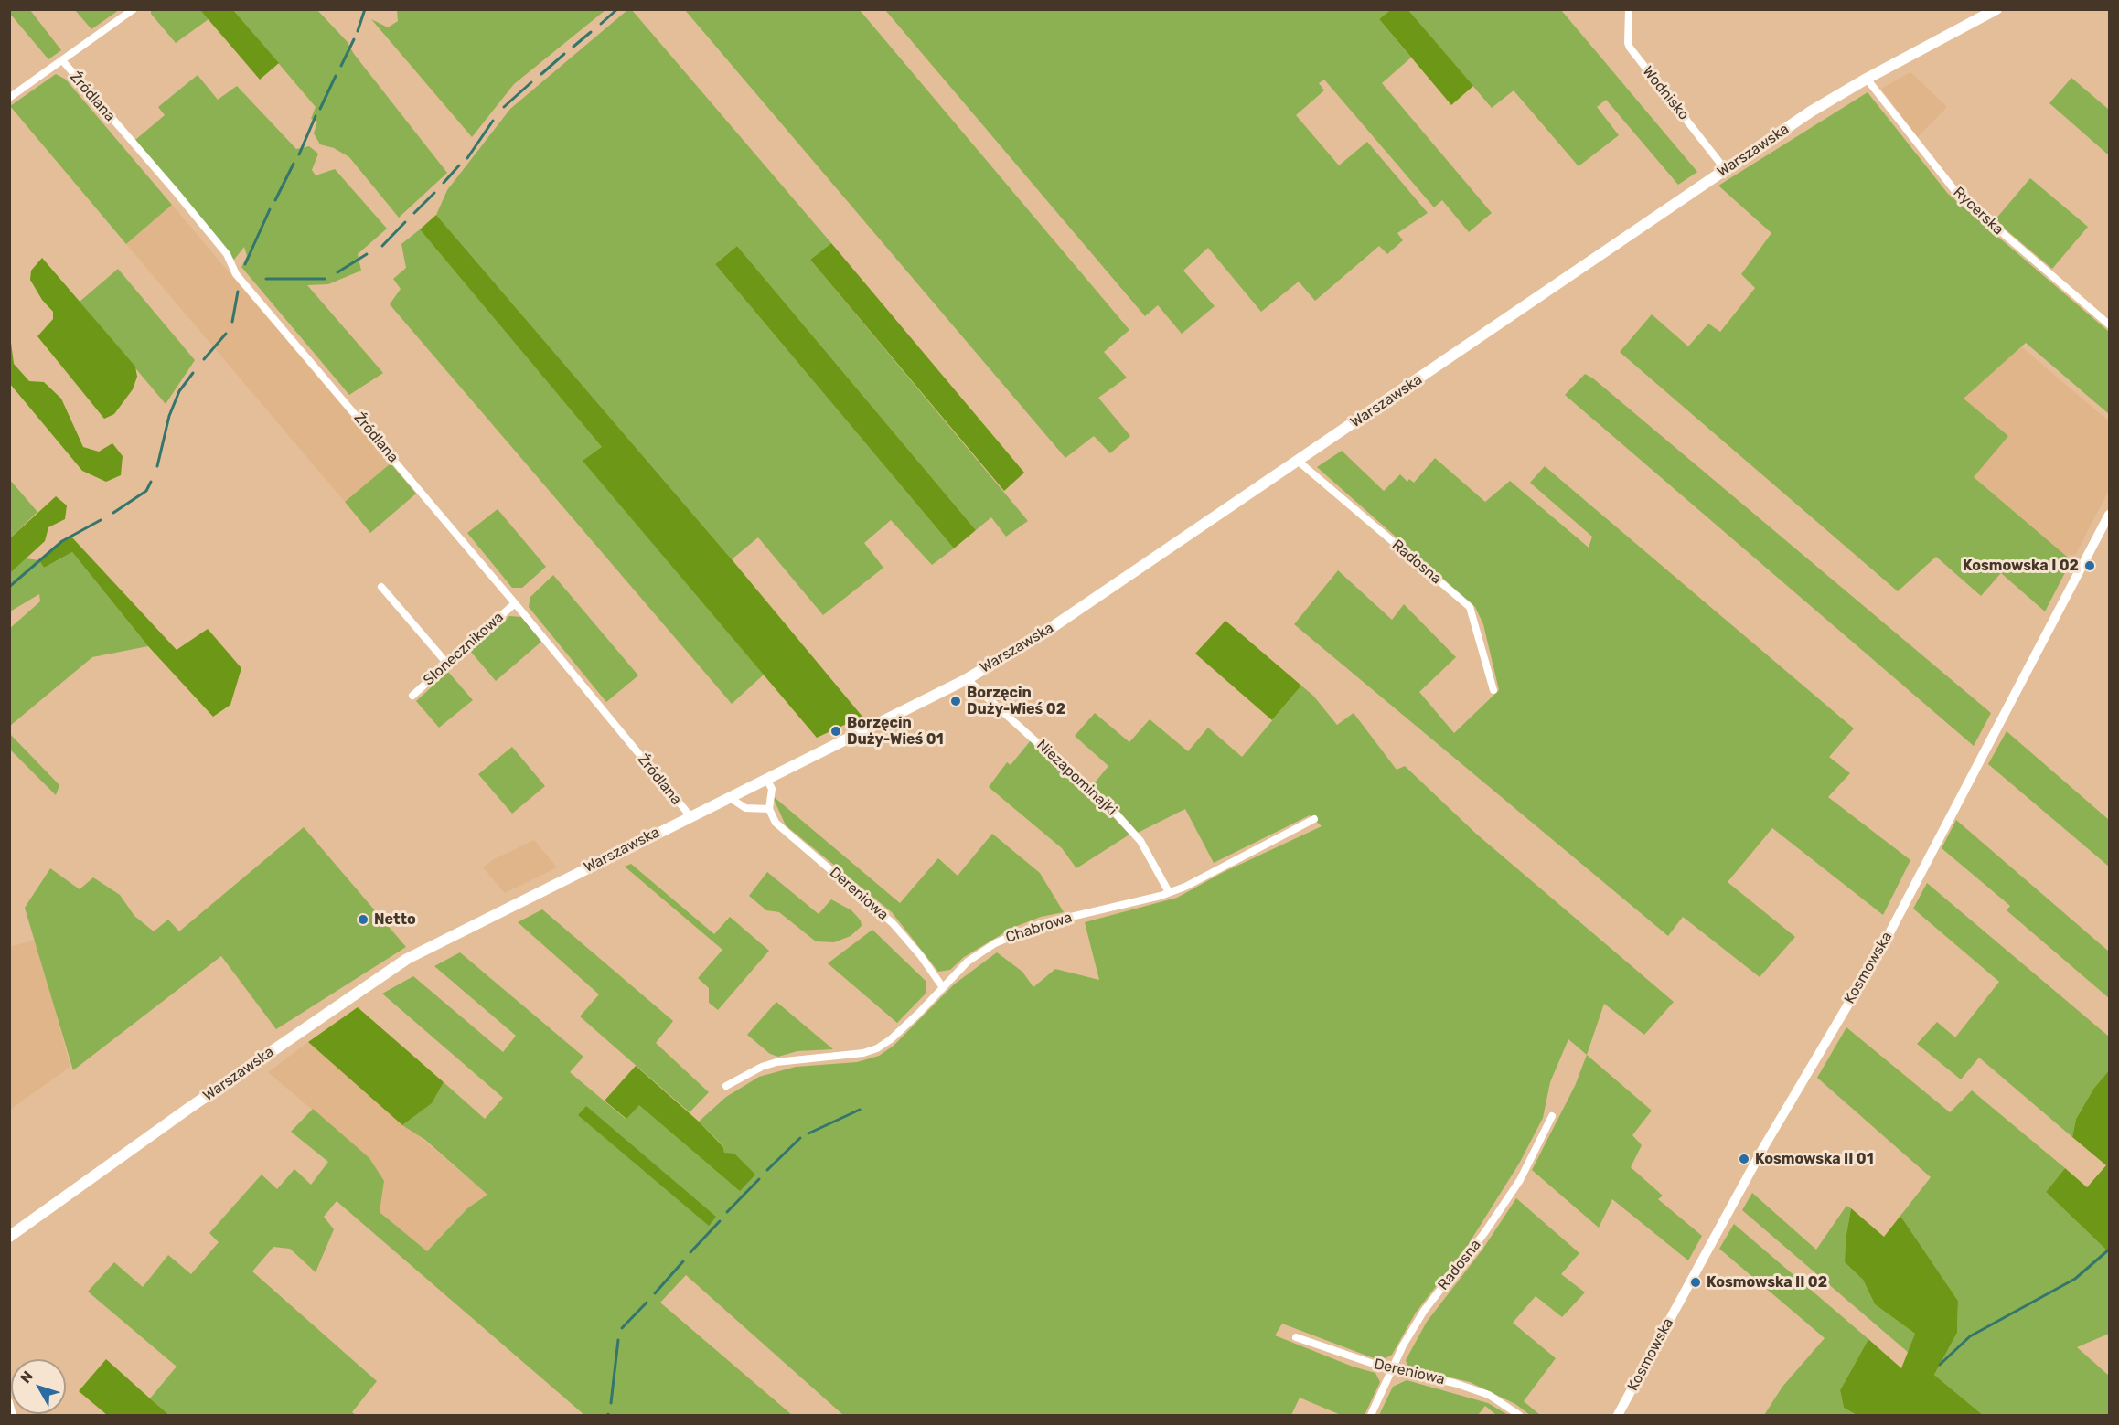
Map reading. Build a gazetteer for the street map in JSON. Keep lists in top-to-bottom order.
{
  "streets": {
    "main road": ["Warszawska"],
    "street": [
      "Wodnisko",
      "Źródlana",
      "Rycerska",
      "Radosna",
      "Słonecznikowa",
      "Niezapominajki",
      "Dereniowa",
      "Chabrowa",
      "Kosmowska"
    ]
  },
  "crossings": [
    ["Wodnisko", "Warszawska"],
    ["Źródlana", "Warszawska"],
    ["Źródlana", "Słonecznikowa"],
    ["Warszawska", "Rycerska"],
    ["Warszawska", "Radosna"],
    ["Warszawska", "Niezapominajki"],
    ["Radosna", "Dereniowa"],
    ["Niezapominajki", "Chabrowa"],
    ["Dereniowa", "Chabrowa"]
  ],
  "places": [
    "Kosmowska I 02",
    "Borzęcin Duży-Wieś 02",
    "Borzęcin Duży-Wieś 01",
    "Netto",
    "Kosmowska II 01",
    "Kosmowska II 02"
  ],
  "north": "top left"
}
